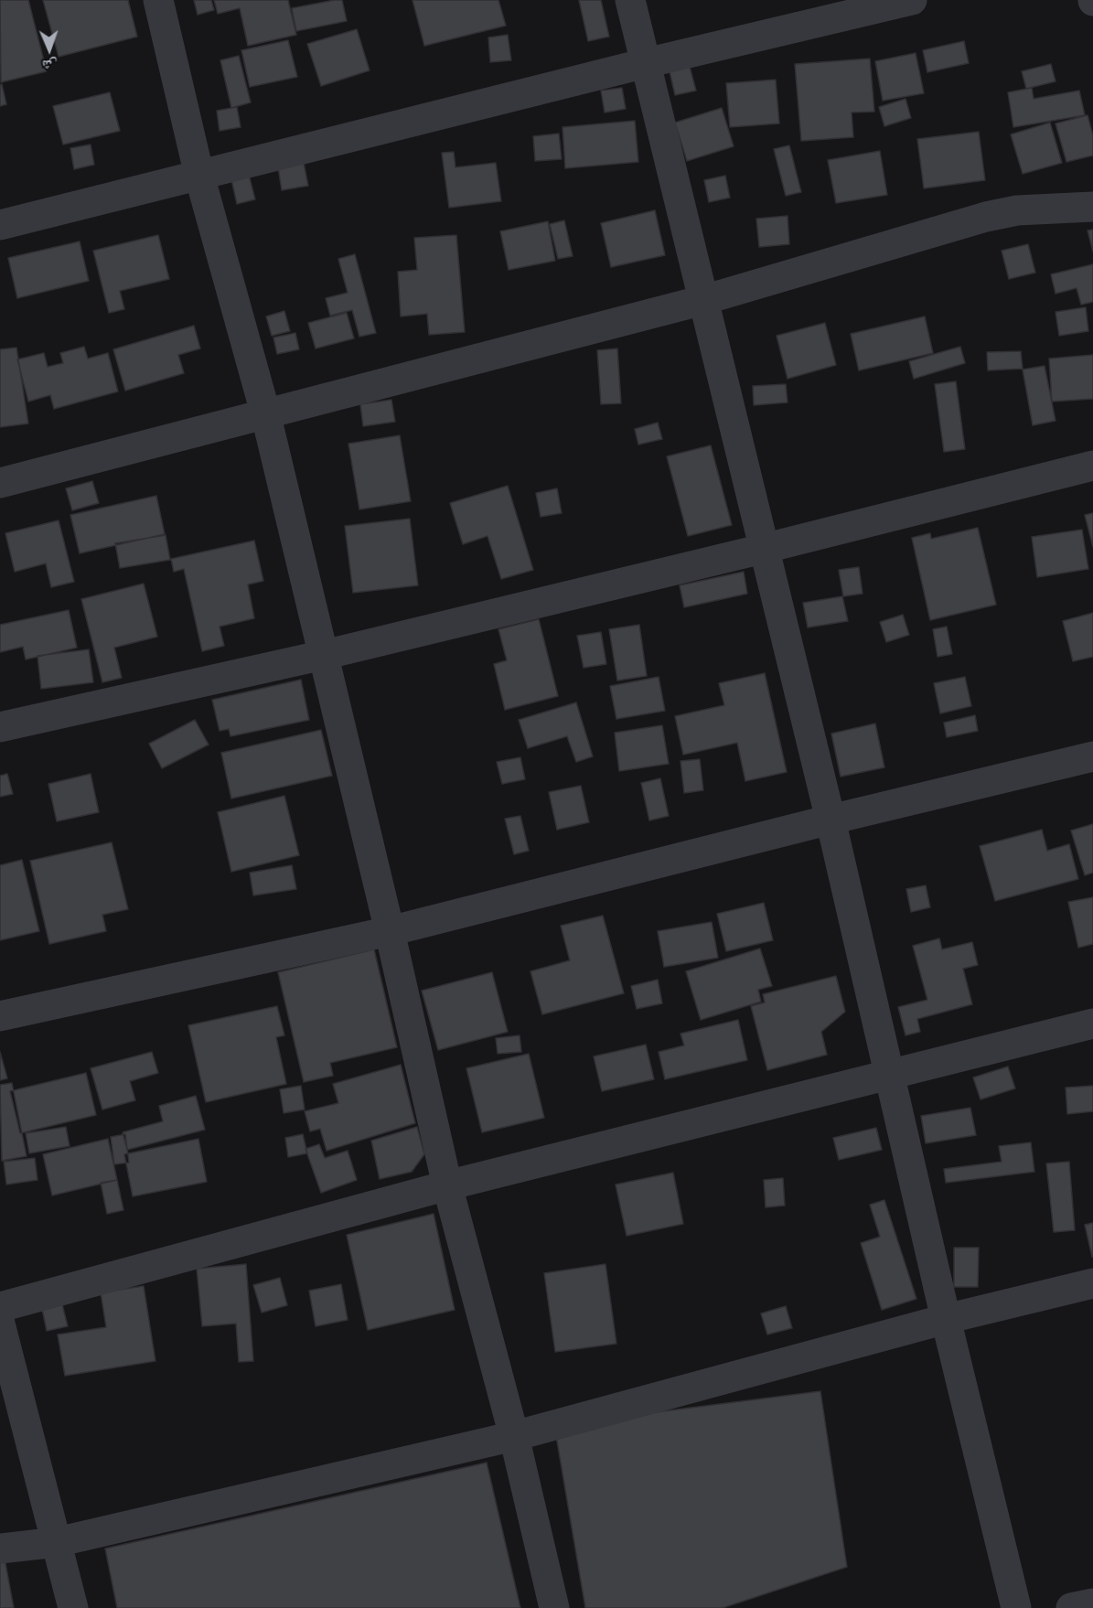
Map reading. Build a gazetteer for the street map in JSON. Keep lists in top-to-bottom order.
{
  "north": "bottom"
}
